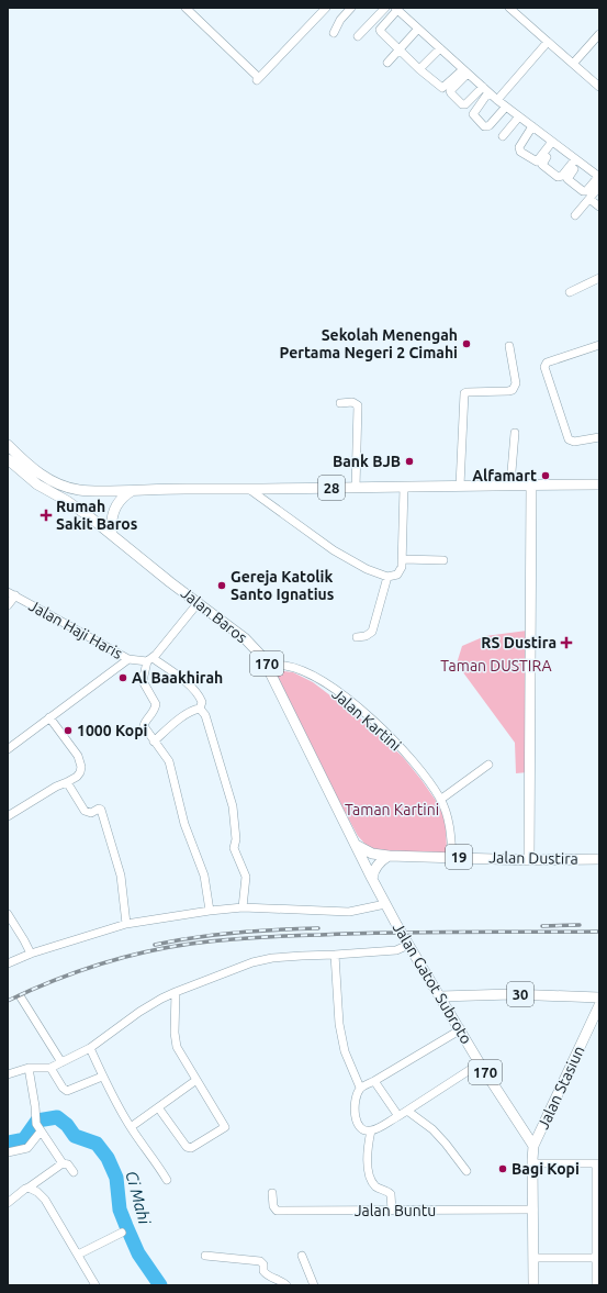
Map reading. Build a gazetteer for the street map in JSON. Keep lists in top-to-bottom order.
{
  "streets": {
    "main road": [
      "28",
      "Jalan Baros",
      "170",
      "19",
      "Jalan Dustira",
      "Jalan Gatot Subroto",
      "30",
      "Jalan Stasiun"
    ],
    "street": ["Jalan Haji Haris", "Jalan Kartini", "Jalan Buntu"]
  },
  "crossings": [
    ["Jalan Baros", "Jalan Kartini"],
    ["Jalan Baros", "Jalan Dustira"],
    ["Jalan Baros", "Jalan Gatot Subroto"],
    ["Jalan Kartini", "Jalan Dustira"],
    ["Jalan Gatot Subroto", "30"],
    ["Jalan Gatot Subroto", "Jalan Stasiun"]
  ],
  "water": ["Ci Mahi"],
  "parks": ["Taman DUSTIRA", "Taman Kartini"],
  "places": {
    "other": [
      "Sekolah Menengah Pertama Negeri 2 Cimahi",
      "Bank BJB",
      "Alfamart",
      "Gereja Katolik Santo Ignatius",
      "Al Baakhirah",
      "1000 Kopi",
      "Bagi Kopi"
    ],
    "health": ["Rumah Sakit Baros", "RS Dustira"]
  }
}
